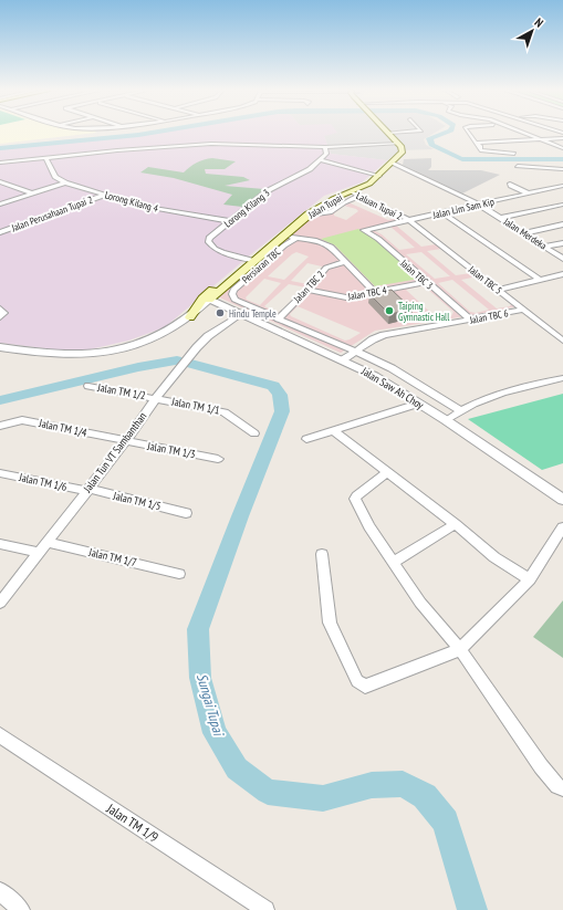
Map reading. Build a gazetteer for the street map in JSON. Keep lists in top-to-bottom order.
{
  "streets": {
    "main road": ["Jalan Tupai"],
    "street": [
      "Lorong Kilang 4",
      "Laluan Tupai 2",
      "Lorong Kilang 3",
      "Jalan Lim Sam Kip",
      "Jalan Perusahaan Tupai 2",
      "Jalan Merdeka",
      "Persiaran TBC",
      "Jalan TBC 3",
      "Jalan TBC 5",
      "Jalan TBC 2",
      "Jalan TBC 4",
      "Jalan TBC 6",
      "Jalan Saw Ah Choy",
      "Jalan TM 1/2",
      "Jalan TM 1/1",
      "Jalan TM 1/4",
      "Jalan TM 1/3",
      "Jalan Tun VT Sambanthan",
      "Jalan TM 1/6",
      "Jalan TM 1/5",
      "Jalan TM 1/7",
      "Jalan TM 1/9"
    ]
  },
  "crossings": [
    ["Lorong Kilang 4", "Lorong Kilang 3"],
    ["Lorong Kilang 4", "Jalan Perusahaan Tupai 2"],
    ["Jalan Tupai", "Laluan Tupai 2"],
    ["Jalan Tupai", "Lorong Kilang 3"],
    ["Jalan Tupai", "Jalan Merdeka"],
    ["Jalan Tupai", "Jalan Saw Ah Choy"],
    ["Laluan Tupai 2", "Jalan Lim Sam Kip"],
    ["Laluan Tupai 2", "Jalan TBC 5"],
    ["Jalan Lim Sam Kip", "Jalan Merdeka"],
    ["Jalan Lim Sam Kip", "Jalan TBC 3"],
    ["Jalan Lim Sam Kip", "Jalan TBC 5"],
    ["Persiaran TBC", "Jalan TBC 2"],
    ["Persiaran TBC", "Jalan TBC 6"],
    ["Jalan TBC 3", "Jalan TBC 4"],
    ["Jalan TBC 3", "Jalan TBC 6"],
    ["Jalan TBC 5", "Jalan TBC 6"],
    ["Jalan TBC 2", "Jalan TBC 4"],
    ["Jalan TBC 6", "Jalan Saw Ah Choy"],
    ["Jalan Saw Ah Choy", "Jalan Tun VT Sambanthan"],
    ["Jalan TM 1/2", "Jalan TM 1/1"],
    ["Jalan TM 1/2", "Jalan Tun VT Sambanthan"],
    ["Jalan TM 1/1", "Jalan Tun VT Sambanthan"],
    ["Jalan TM 1/4", "Jalan TM 1/3"],
    ["Jalan TM 1/4", "Jalan Tun VT Sambanthan"],
    ["Jalan TM 1/3", "Jalan Tun VT Sambanthan"],
    ["Jalan Tun VT Sambanthan", "Jalan TM 1/6"],
    ["Jalan Tun VT Sambanthan", "Jalan TM 1/5"],
    ["Jalan Tun VT Sambanthan", "Jalan TM 1/7"],
    ["Jalan TM 1/6", "Jalan TM 1/5"]
  ],
  "water": ["Sungai Tupai"],
  "places": ["Taiping Gymnastic Hall", "Hindu Temple"],
  "north": "top right"
}
